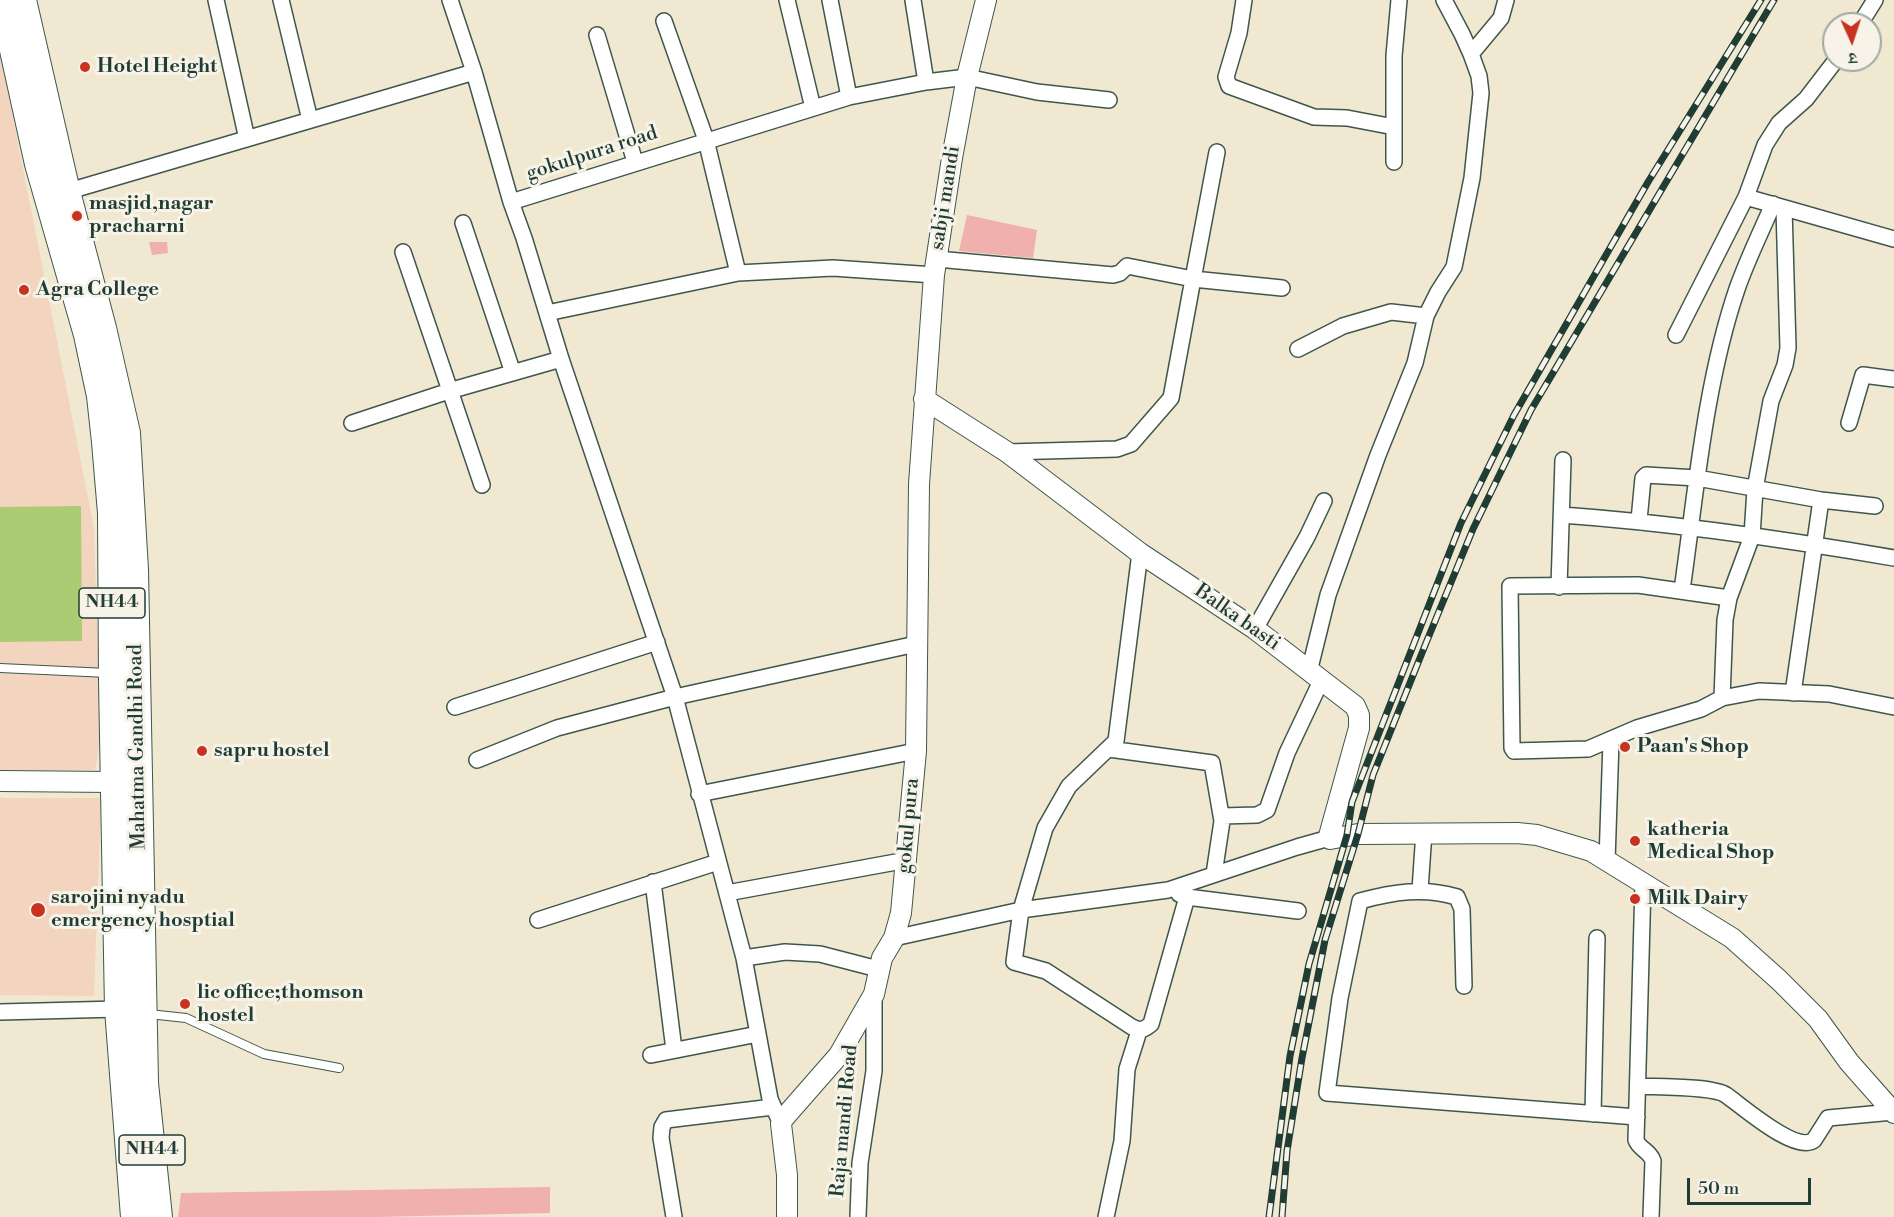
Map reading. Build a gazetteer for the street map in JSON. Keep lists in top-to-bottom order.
{
  "streets": {
    "highway": ["NH44", "Mahatma Gandhi Road"],
    "street": [
      "gokulpura road",
      "sabji mandi",
      "Balka basti",
      "gokul pura",
      "Raja mandi Road"
    ]
  },
  "crossings": [
    ["gokulpura road", "sabji mandi"],
    ["sabji mandi", "Balka basti"],
    ["sabji mandi", "gokul pura"],
    ["Balka basti", "gokul pura"],
    ["gokul pura", "Raja mandi Road"]
  ],
  "places": [
    "Hotel Height",
    "masjid,nagar pracharni",
    "Agra College",
    "Paan's Shop",
    "sapru hostel",
    "katheria Medical Shop",
    "Milk Dairy",
    "sarojini nyadu emergency hosptial",
    "lic office;thomson hostel"
  ],
  "scale_bar": "50 m",
  "north": "bottom"
}
